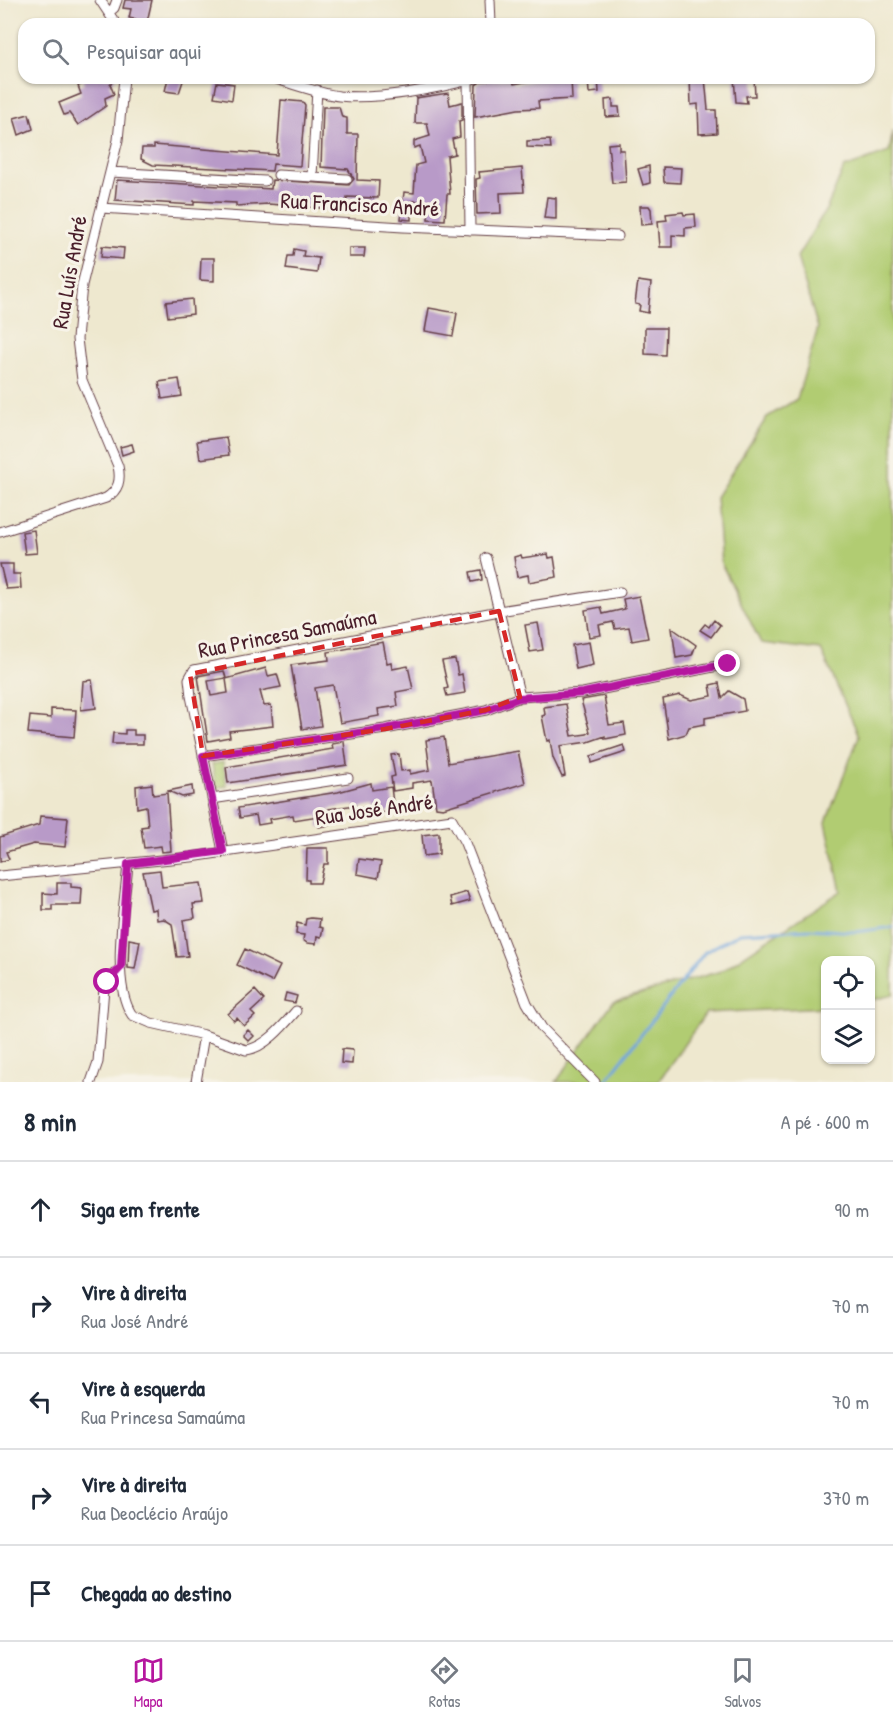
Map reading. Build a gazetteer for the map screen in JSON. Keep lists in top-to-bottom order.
{
  "streets": {
    "street": [
      "Rua Francisco André",
      "Rua Luís André",
      "Rua Princesa Samaúma",
      "Rua José André"
    ]
  },
  "crossings": [
    ["Rua Francisco André", "Rua Luís André"],
    ["Rua Princesa Samaúma", "Rua José André"]
  ],
  "page": {
    "search": "Pesquisar aqui",
    "heading": ["8 min", "A pé · 600 m"],
    "list": [
      ["Siga em frente", "90 m"],
      ["Vire à direita", "Rua José André", "70 m"],
      ["Vire à esquerda", "Rua Princesa Samaúma", "70 m"],
      ["Vire à direita", "Rua Deoclécio Araújo", "370 m"],
      "Chegada ao destino"
    ],
    "nav": ["Mapa", "Rotas", "Salvos"]
  }
}
